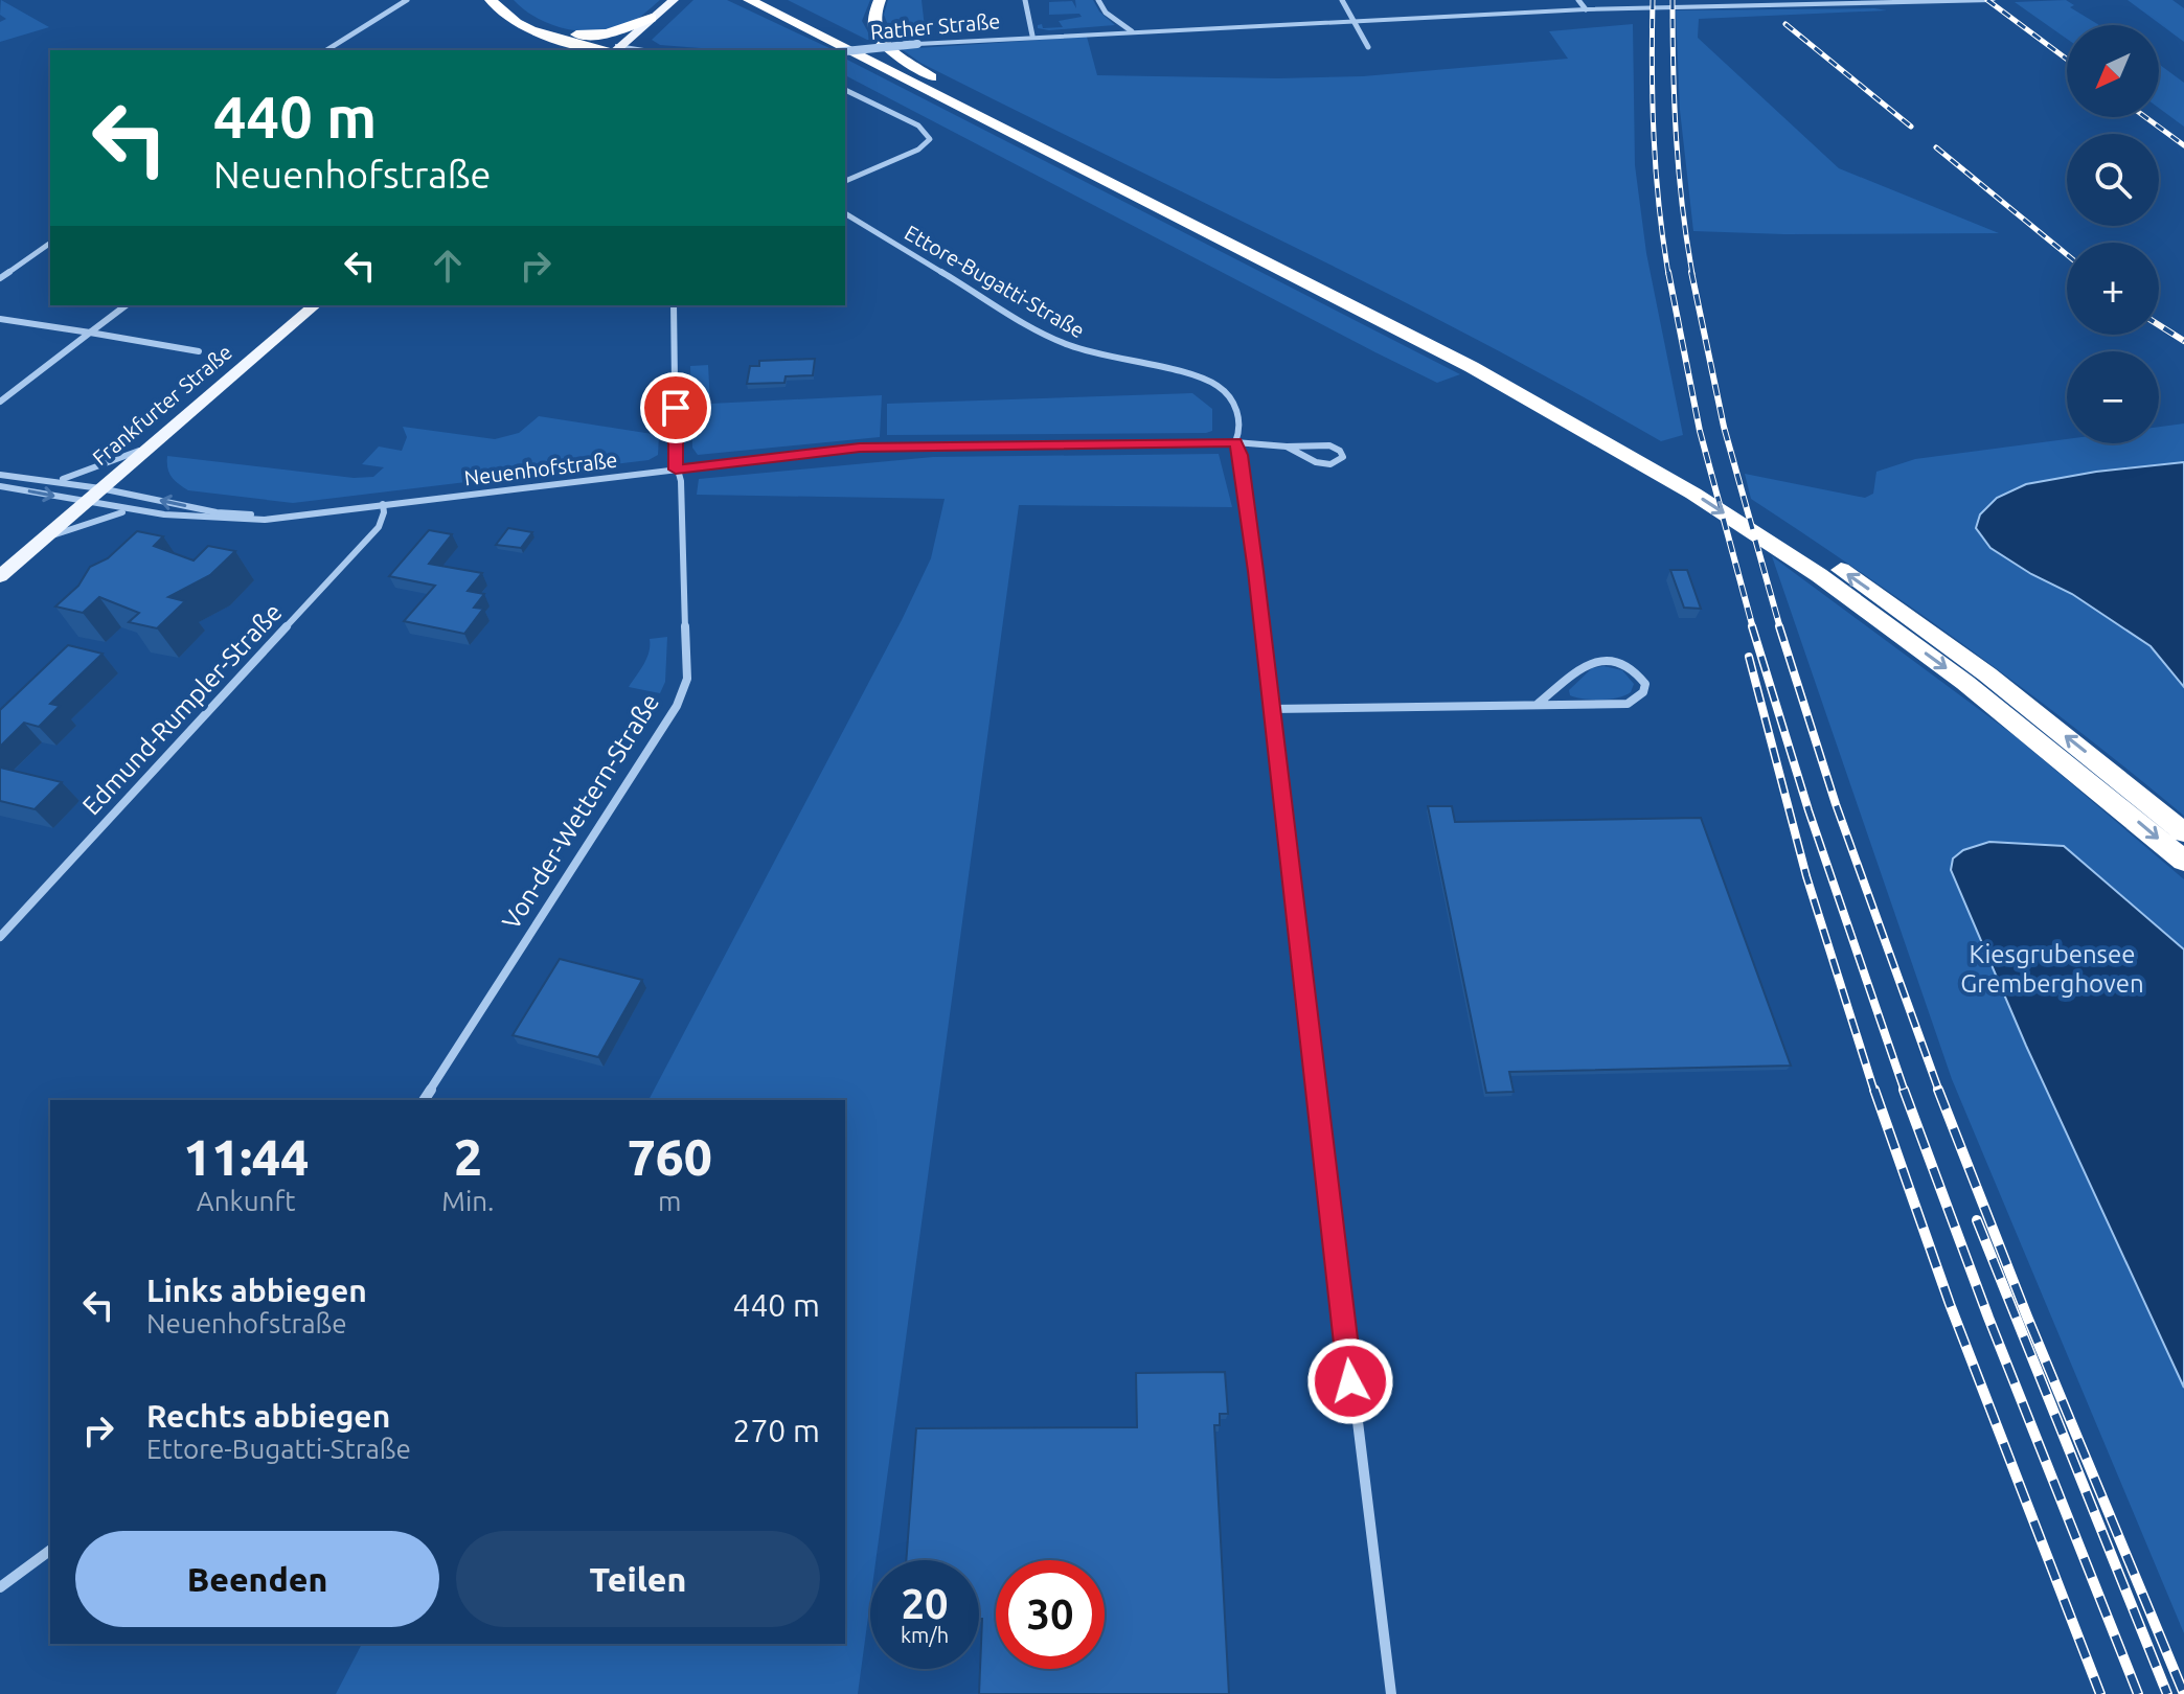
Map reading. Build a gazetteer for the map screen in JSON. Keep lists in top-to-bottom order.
{
  "streets": {
    "main road": ["Frankfurter Straße"],
    "street": [
      "Rather Straße",
      "Ettore-Bugatti-Straße",
      "Neuenhofstraße",
      "Edmund-Rumpler-Straße",
      "Von-der-Wettern-Straße"
    ]
  },
  "crossings": [
    ["Ettore-Bugatti-Straße", "Neuenhofstraße"],
    ["Frankfurter Straße", "Neuenhofstraße"],
    ["Neuenhofstraße", "Edmund-Rumpler-Straße"],
    ["Neuenhofstraße", "Von-der-Wettern-Straße"]
  ],
  "parks": ["Kiesgrubensee Gremberghoven"],
  "north": "bottom left",
  "page": {
    "map_buttons": ["+", "−"],
    "turn": ["440 m", "Neuenhofstraße"],
    "eta": [
      "11:44",
      "Ankunft",
      "2",
      "Min.",
      "760",
      "m"
    ],
    "list": [
      {
        "name": "Links abbiegen",
        "note": "Neuenhofstraße",
        "value": "440 m"
      },
      {
        "name": "Rechts abbiegen",
        "note": "Ettore-Bugatti-Straße",
        "value": "270 m"
      }
    ],
    "buttons": ["Beenden", "Teilen"],
    "speed": "20 km/h",
    "limit": "30"
  }
}
